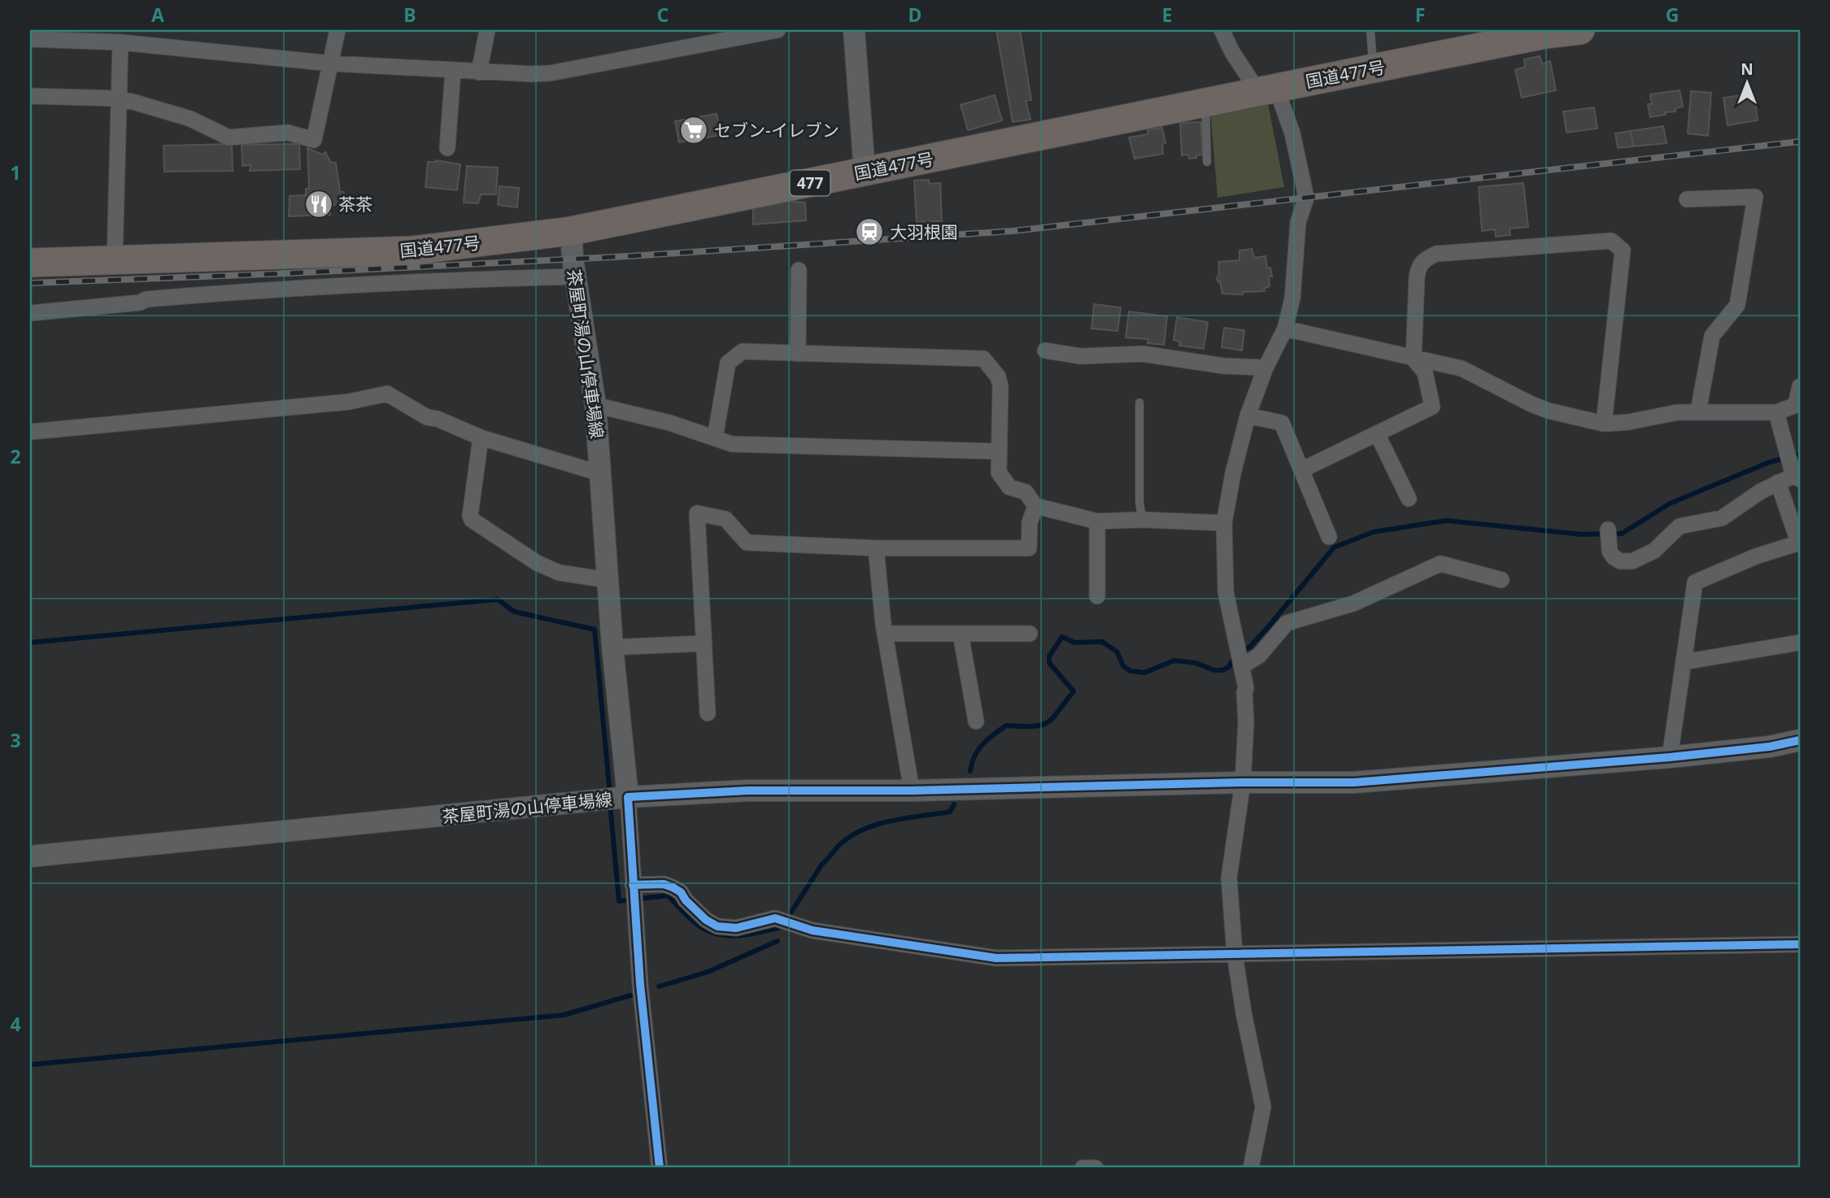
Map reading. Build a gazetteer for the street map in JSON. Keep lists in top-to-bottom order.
{
  "streets": {
    "highway": ["国道477号", "477"],
    "street": ["茶屋町湯の山停車場線"]
  },
  "crossings": [
    ["国道477号", "茶屋町湯の山停車場線"]
  ],
  "places": {
    "supermarket": ["セブン-イレブン"],
    "restaurant": ["茶茶"],
    "station": ["大羽根園"]
  },
  "north": "top",
  "grid": {
    "columns": [
      "A",
      "B",
      "C",
      "D",
      "E",
      "F",
      "G"
    ],
    "rows": [
      "1",
      "2",
      "3",
      "4"
    ]
  }
}
